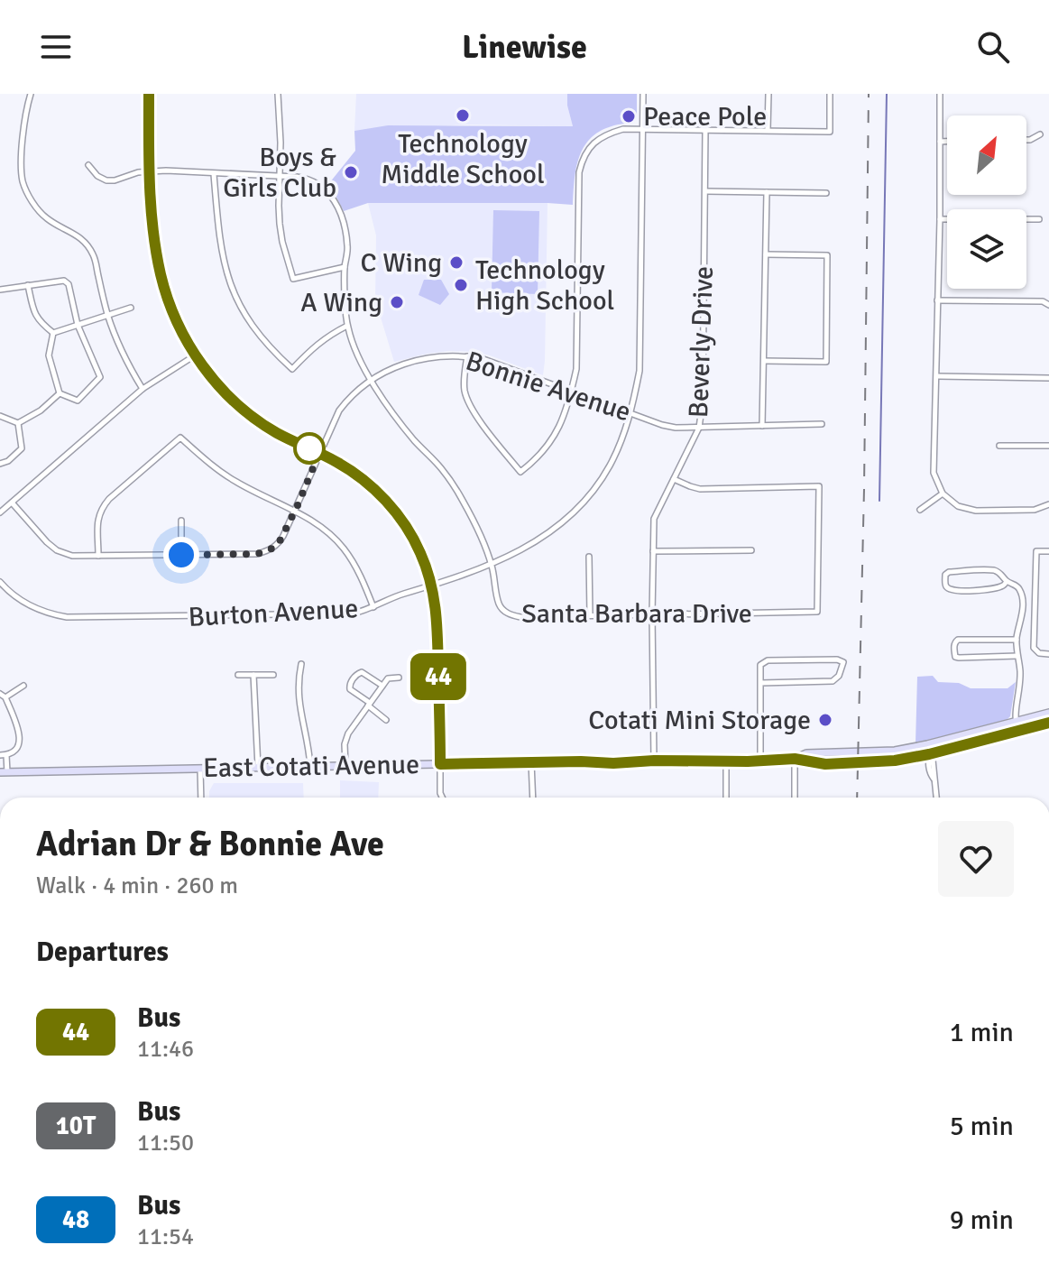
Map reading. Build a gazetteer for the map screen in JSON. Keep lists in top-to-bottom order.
{
  "streets": {
    "main road": ["East Cotati Avenue"],
    "street": [
      "Beverly Drive",
      "Bonnie Avenue",
      "Burton Avenue",
      "Santa Barbara Drive"
    ]
  },
  "crossings": [
    ["Beverly Drive", "Bonnie Avenue"],
    ["Beverly Drive", "Santa Barbara Drive"],
    ["Beverly Drive", "East Cotati Avenue"],
    ["Bonnie Avenue", "Burton Avenue"],
    ["Bonnie Avenue", "Santa Barbara Drive"],
    ["Burton Avenue", "Santa Barbara Drive"]
  ],
  "places": [
    "Technology Middle School",
    "Peace Pole",
    "Boys & Girls Club",
    "C Wing",
    "Technology High School",
    "A Wing",
    "Cotati Mini Storage"
  ],
  "lines": ["bus line 44"],
  "north": "top right",
  "page": {
    "header": "Linewise",
    "on_map": "44",
    "heading": [
      ["Adrian Dr & Bonnie Ave", "Walk · 4 min · 260 m"],
      "Departures"
    ],
    "list": [
      {
        "mark": "44",
        "name": "Bus",
        "note": "11:46",
        "value": "1 min"
      },
      {
        "mark": "10T",
        "name": "Bus",
        "note": "11:50",
        "value": "5 min"
      },
      {
        "mark": "48",
        "name": "Bus",
        "note": "11:54",
        "value": "9 min"
      }
    ]
  }
}
